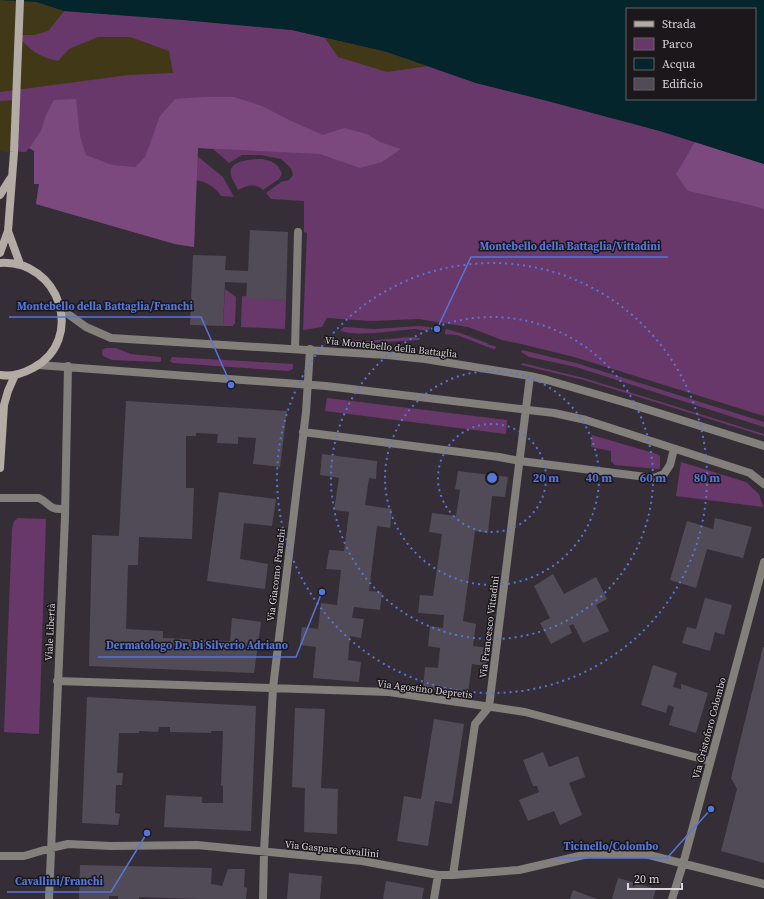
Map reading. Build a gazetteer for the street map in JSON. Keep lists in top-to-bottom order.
{
  "streets": {
    "street": [
      "Via Montebello della Battaglia",
      "Via Giacomo Franchi",
      "Via Francesco Vittadini",
      "Viale Libertà",
      "Via Agostino Depretis",
      "Via Cristoforo Colombo",
      "Via Gaspare Cavallini"
    ]
  },
  "crossings": [
    ["Via Montebello della Battaglia", "Via Giacomo Franchi"],
    ["Via Montebello della Battaglia", "Via Francesco Vittadini"],
    ["Via Giacomo Franchi", "Via Agostino Depretis"],
    ["Via Giacomo Franchi", "Via Gaspare Cavallini"],
    ["Via Francesco Vittadini", "Via Agostino Depretis"],
    ["Via Francesco Vittadini", "Via Gaspare Cavallini"],
    ["Viale Libertà", "Via Agostino Depretis"],
    ["Viale Libertà", "Via Gaspare Cavallini"],
    ["Via Agostino Depretis", "Via Cristoforo Colombo"],
    ["Via Cristoforo Colombo", "Via Gaspare Cavallini"]
  ],
  "places": [
    "Montebello della Battaglia/Vittadini",
    "Montebello della Battaglia/Franchi",
    "Dermatologo Dr. Di Silverio Adriano",
    "Ticinello/Colombo",
    "Cavallini/Franchi"
  ],
  "legend": [
    "Strada",
    "Parco",
    "Acqua",
    "Edificio"
  ],
  "scale_bar": "20 m",
  "rings": [
    "20 m",
    "40 m",
    "60 m",
    "80 m"
  ]
}
